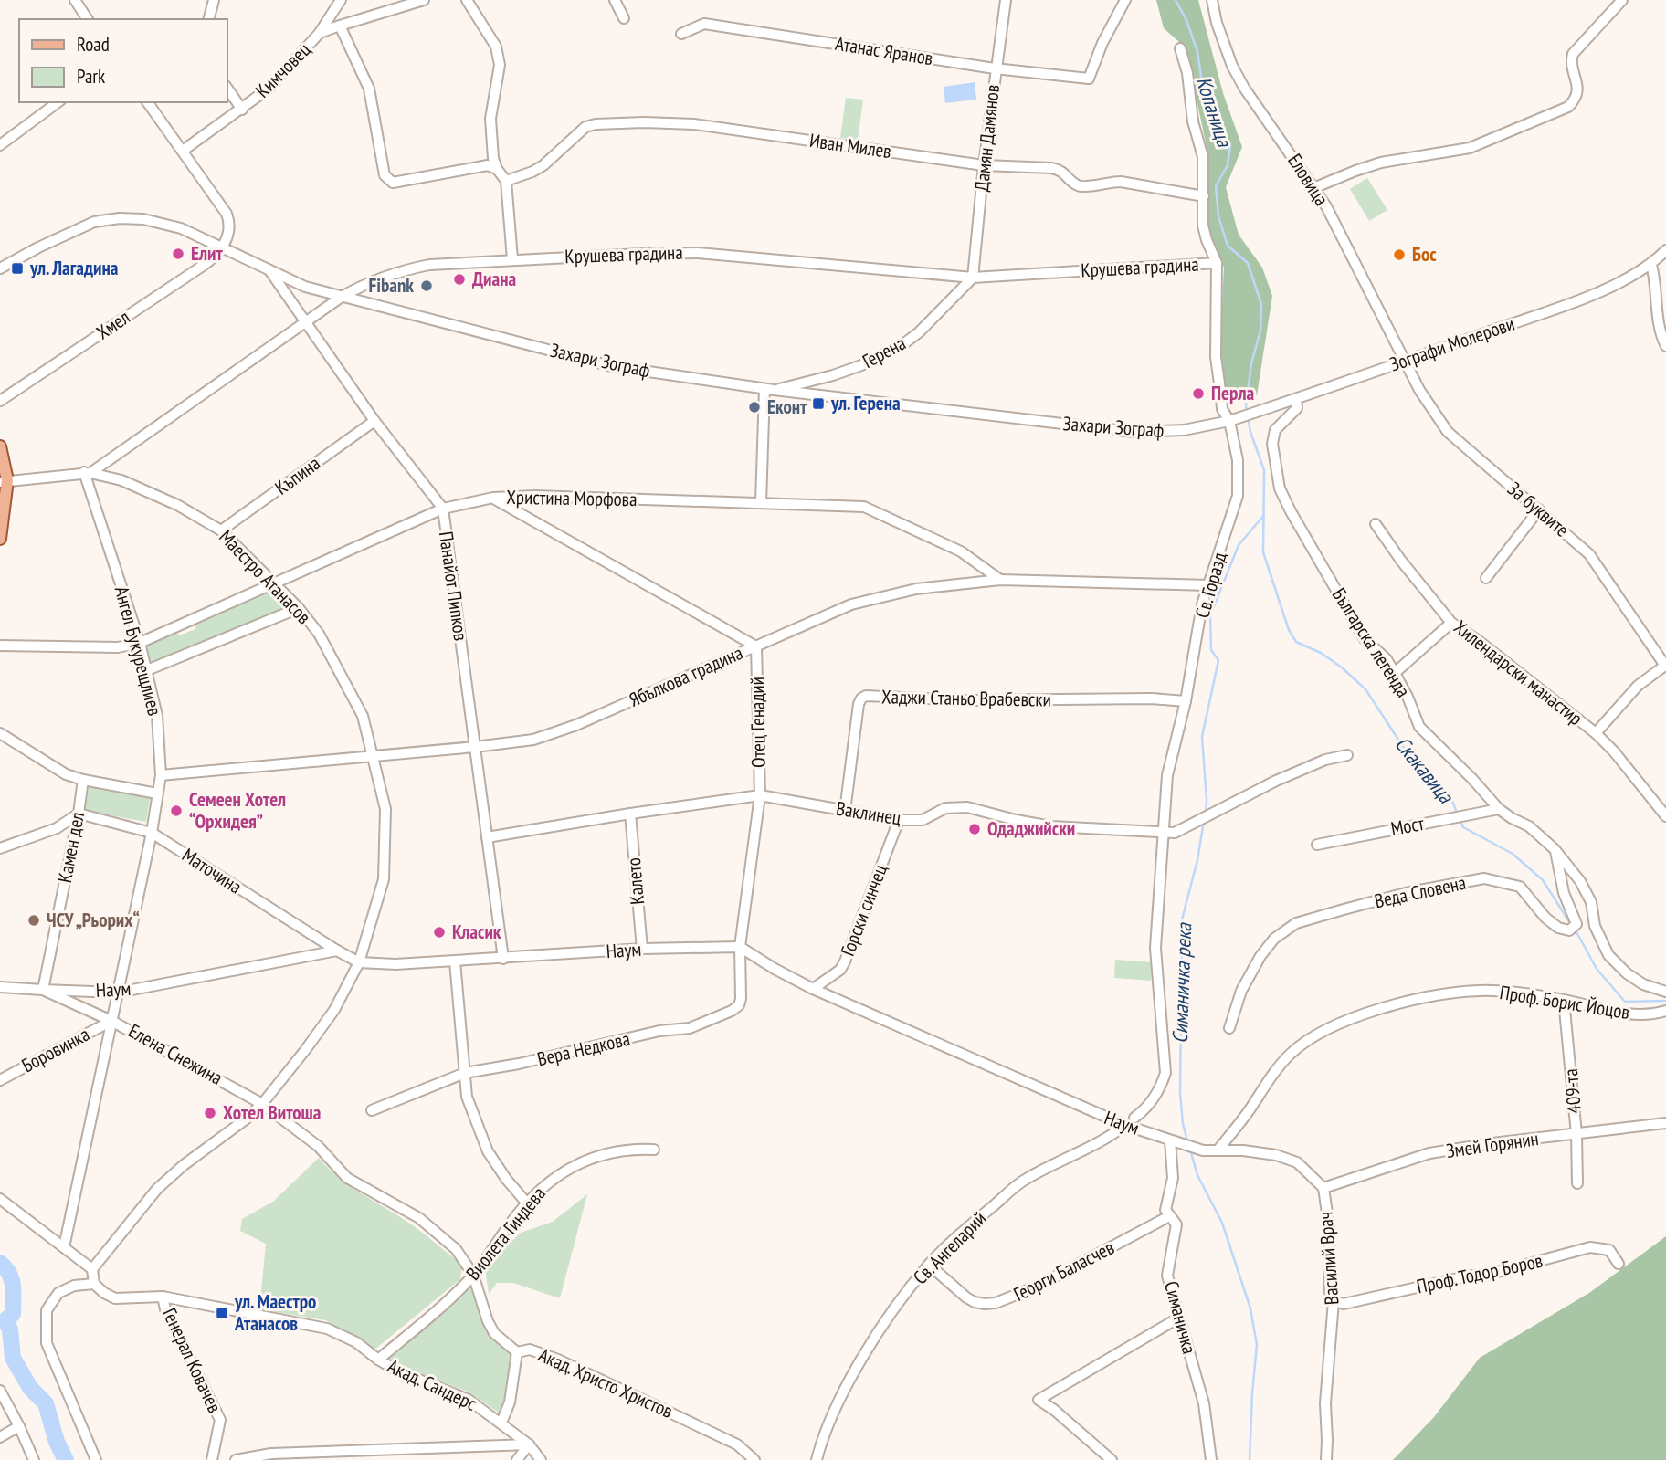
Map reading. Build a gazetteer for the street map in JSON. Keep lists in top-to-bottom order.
{
  "streets": {
    "street": [
      "Атанас Яранов",
      "Кимчовец",
      "Дамян Дамянов",
      "Иван Милев",
      "Еловица",
      "Крушева градина",
      "Хмел",
      "Зографи Молерови",
      "Герена",
      "Захари Зограф",
      "Къпина",
      "Христина Морфова",
      "За буквите",
      "Маестро Атанасов",
      "Св. Горазд",
      "Панайот Пипков",
      "Българска легенда",
      "Ангел Букурещлиев",
      "Хилендарски манастир",
      "Ябълкова градина",
      "Хаджи Станьо Врабевски",
      "Отец Генадий",
      "Ваклинец",
      "Мост",
      "Камен дел",
      "Маточина",
      "Калето",
      "Веда Словена",
      "Горски синчец",
      "Наум",
      "Проф. Борис Йоцов",
      "Вера Недкова",
      "Боровинка",
      "Елена Снежина",
      "409-та",
      "Змей Горянин",
      "Виолета Гиндева",
      "Св. Ангеларий",
      "Василий Врач",
      "Георги Баласчев",
      "Проф. Тодор Боров",
      "Симаничка",
      "Генерал Ковачев",
      "Акад. Христо Христов",
      "Акад. Сандерс"
    ]
  },
  "crossings": [
    ["Атанас Яранов", "Дамян Дамянов"],
    ["Дамян Дамянов", "Иван Милев"],
    ["Дамян Дамянов", "Крушева градина"],
    ["Дамян Дамянов", "Герена"],
    ["Иван Милев", "Св. Горазд"],
    ["Еловица", "Зографи Молерови"],
    ["Еловица", "За буквите"],
    ["Крушева градина", "Герена"],
    ["Крушева градина", "Захари Зограф"],
    ["Крушева градина", "Маестро Атанасов"],
    ["Крушева градина", "Св. Горазд"],
    ["Крушева градина", "Панайот Пипков"],
    ["Крушева градина", "Ангел Букурещлиев"],
    ["Хмел", "Захари Зограф"],
    ["Зографи Молерови", "Захари Зограф"],
    ["Зографи Молерови", "За буквите"],
    ["Зографи Молерови", "Св. Горазд"],
    ["Зографи Молерови", "Българска легенда"],
    ["Герена", "Захари Зограф"],
    ["Захари Зограф", "Св. Горазд"],
    ["Захари Зограф", "Панайот Пипков"],
    ["Къпина", "Маестро Атанасов"],
    ["Къпина", "Панайот Пипков"],
    ["Христина Морфова", "Маестро Атанасов"],
    ["Христина Морфова", "Панайот Пипков"],
    ["Христина Морфова", "Ангел Букурещлиев"],
    ["Христина Морфова", "Ябълкова градина"],
    ["Маестро Атанасов", "Ангел Букурещлиев"],
    ["Маестро Атанасов", "Ябълкова градина"],
    ["Маестро Атанасов", "Наум"],
    ["Маестро Атанасов", "Елена Снежина"],
    ["Св. Горазд", "Ябълкова градина"],
    ["Св. Горазд", "Хаджи Станьо Врабевски"],
    ["Св. Горазд", "Ваклинец"],
    ["Панайот Пипков", "Ябълкова градина"],
    ["Панайот Пипков", "Ваклинец"],
    ["Панайот Пипков", "Наум"],
    ["Българска легенда", "Мост"],
    ["Българска легенда", "Веда Словена"],
    ["Ангел Букурещлиев", "Ябълкова градина"],
    ["Ангел Букурещлиев", "Маточина"],
    ["Ангел Букурещлиев", "Наум"],
    ["Ангел Букурещлиев", "Боровинка"],
    ["Ангел Букурещлиев", "Елена Снежина"],
    ["Ябълкова градина", "Отец Генадий"],
    ["Хаджи Станьо Врабевски", "Ваклинец"],
    ["Отец Генадий", "Ваклинец"],
    ["Отец Генадий", "Наум"],
    ["Отец Генадий", "Вера Недкова"],
    ["Ваклинец", "Калето"],
    ["Ваклинец", "Горски синчец"],
    ["Камен дел", "Маточина"],
    ["Камен дел", "Наум"],
    ["Камен дел", "Елена Снежина"],
    ["Маточина", "Наум"],
    ["Калето", "Наум"],
    ["Горски синчец", "Наум"],
    ["Наум", "Вера Недкова"],
    ["Наум", "Елена Снежина"],
    ["Наум", "Св. Ангеларий"],
    ["Наум", "Василий Врач"],
    ["Наум", "Симаничка"],
    ["Проф. Борис Йоцов", "409-та"],
    ["Проф. Борис Йоцов", "Василий Врач"],
    ["Боровинка", "Елена Снежина"],
    ["Елена Снежина", "Виолета Гиндева"],
    ["Елена Снежина", "Акад. Христо Христов"],
    ["409-та", "Змей Горянин"],
    ["Змей Горянин", "Василий Врач"],
    ["Виолета Гиндева", "Акад. Сандерс"],
    ["Св. Ангеларий", "Георги Баласчев"],
    ["Василий Врач", "Проф. Тодор Боров"],
    ["Георги Баласчев", "Симаничка"],
    ["Генерал Ковачев", "Акад. Сандерс"],
    ["Акад. Христо Христов", "Акад. Сандерс"]
  ],
  "water": ["Копаница", "Скакавица", "Симаничка река"],
  "places": {
    "other": [
      "Елит",
      "Бос",
      "Диана",
      "Fibank",
      "Перла",
      "Еконт",
      "Семеен Хотел “Орхидея”",
      "Одаджийски",
      "ЧСУ „Рьорих“",
      "Класик",
      "Хотел Витоша"
    ],
    "transit": ["ул. Лагадина", "ул. Герена", "ул. Маестро Атанасов"]
  },
  "legend": ["Road", "Park"]
}
